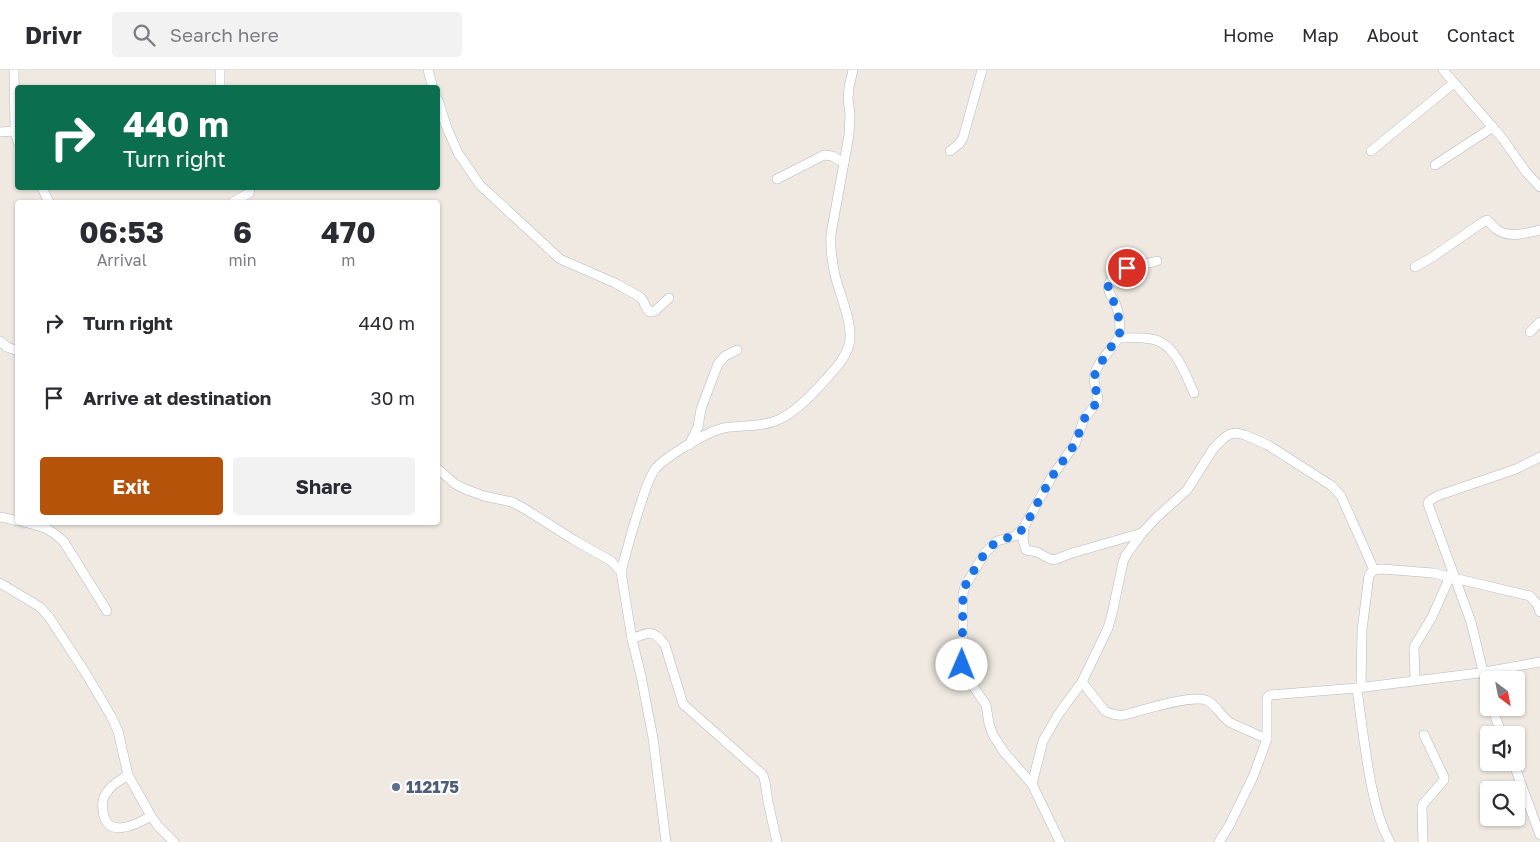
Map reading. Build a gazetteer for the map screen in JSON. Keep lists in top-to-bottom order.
{
  "places": ["112175"],
  "north": "bottom right",
  "page": {
    "header": "Drivr",
    "search": "Search here",
    "nav": [
      "Home",
      "Map",
      "About",
      "Contact"
    ],
    "turn": ["440 m", "Turn right"],
    "eta": [
      "06:53",
      "Arrival",
      "6",
      "min",
      "470",
      "m"
    ],
    "list": [
      {
        "name": "Turn right",
        "value": "440 m"
      },
      {
        "name": "Arrive at destination",
        "value": "30 m"
      }
    ],
    "buttons": ["Exit", "Share"]
  }
}
